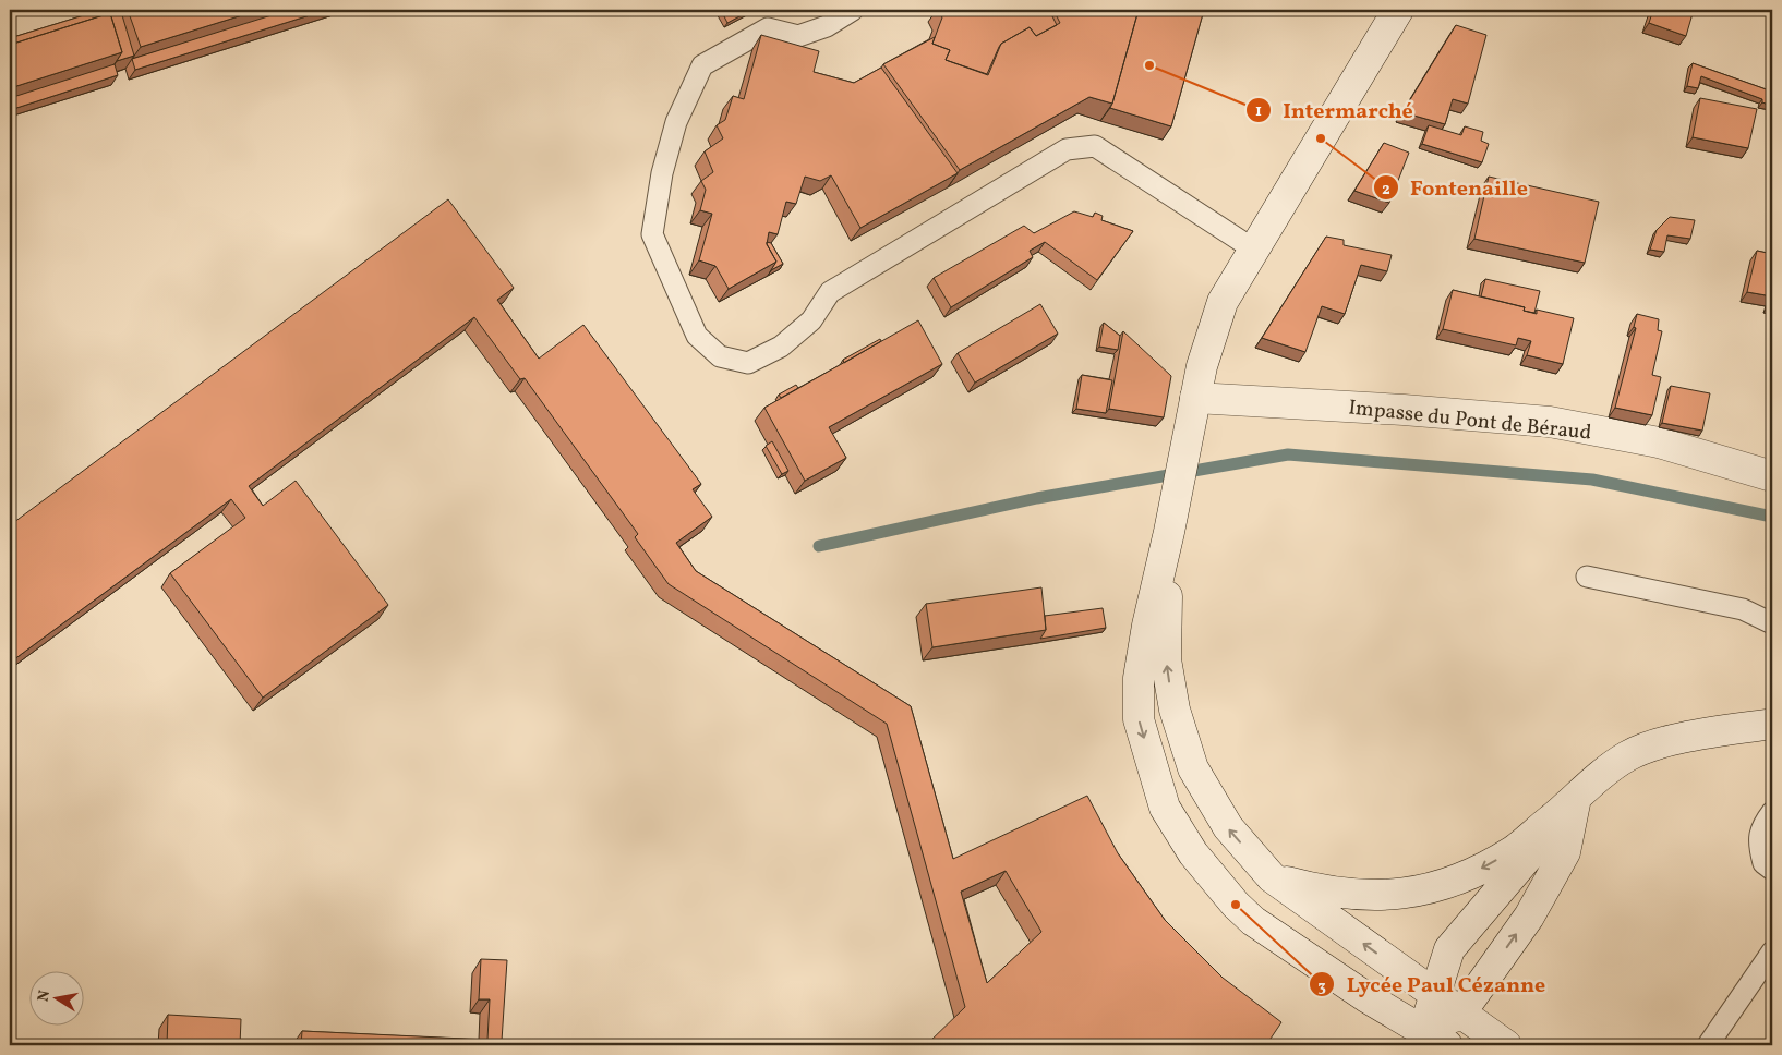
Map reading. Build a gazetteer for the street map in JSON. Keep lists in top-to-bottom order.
{
  "streets": {
    "main road": ["Impasse du Pont de Béraud"]
  },
  "places": ["Intermarché", "Fontenaille", "Lycée Paul Cézanne"],
  "north": "left"
}
